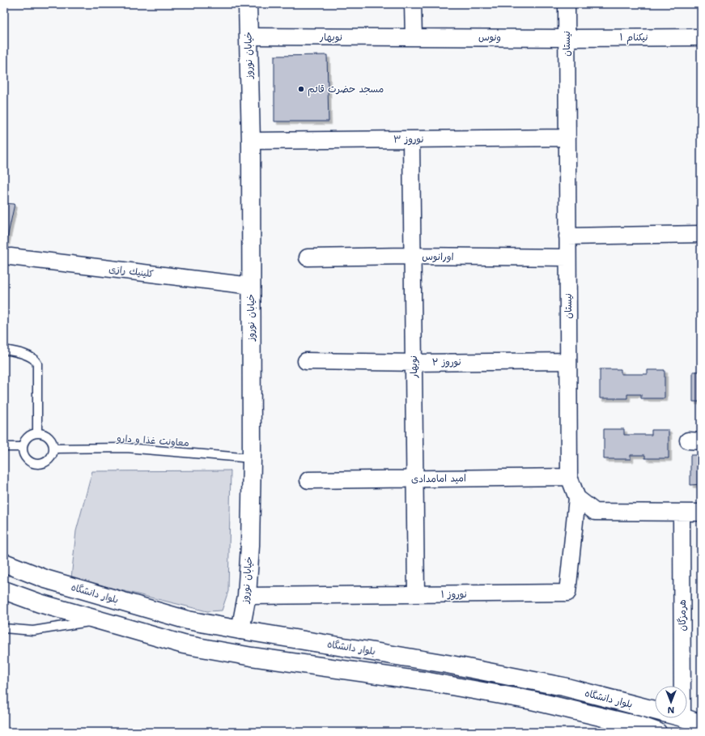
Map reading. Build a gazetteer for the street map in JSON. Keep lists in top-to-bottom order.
{
  "streets": {
    "main road": ["خیابان نوروز", "بلوار دانشگاه"],
    "street": [
      "نوبهار",
      "ونوس",
      "نیکنام ۱",
      "نیستان",
      "نوروز ۳",
      "اورانوس",
      "كلينيك رازی",
      "نوروز ۲",
      "امید امامدادی",
      "نوروز ۱",
      "هرمزگان"
    ],
    "lane": ["معاونت غذا و دارو"]
  },
  "crossings": [
    ["نوبهار", "ونوس"],
    ["نوبهار", "خیابان نوروز"],
    ["نوبهار", "نوروز ۳"],
    ["نوبهار", "اورانوس"],
    ["نوبهار", "نوروز ۲"],
    ["نوبهار", "امید امامدادی"],
    ["نوبهار", "نوروز ۱"],
    ["ونوس", "نیکنام ۱"],
    ["ونوس", "نیستان"],
    ["نیکنام ۱", "نیستان"],
    ["نیستان", "نوروز ۳"],
    ["نیستان", "اورانوس"],
    ["نیستان", "نوروز ۲"],
    ["نیستان", "امید امامدادی"],
    ["نیستان", "نوروز ۱"],
    ["خیابان نوروز", "نوروز ۳"],
    ["خیابان نوروز", "كلينيك رازی"],
    ["خیابان نوروز", "معاونت غذا و دارو"],
    ["خیابان نوروز", "بلوار دانشگاه"],
    ["خیابان نوروز", "نوروز ۱"]
  ],
  "places": ["مسجد حضرت قائم"],
  "north": "bottom"
}
